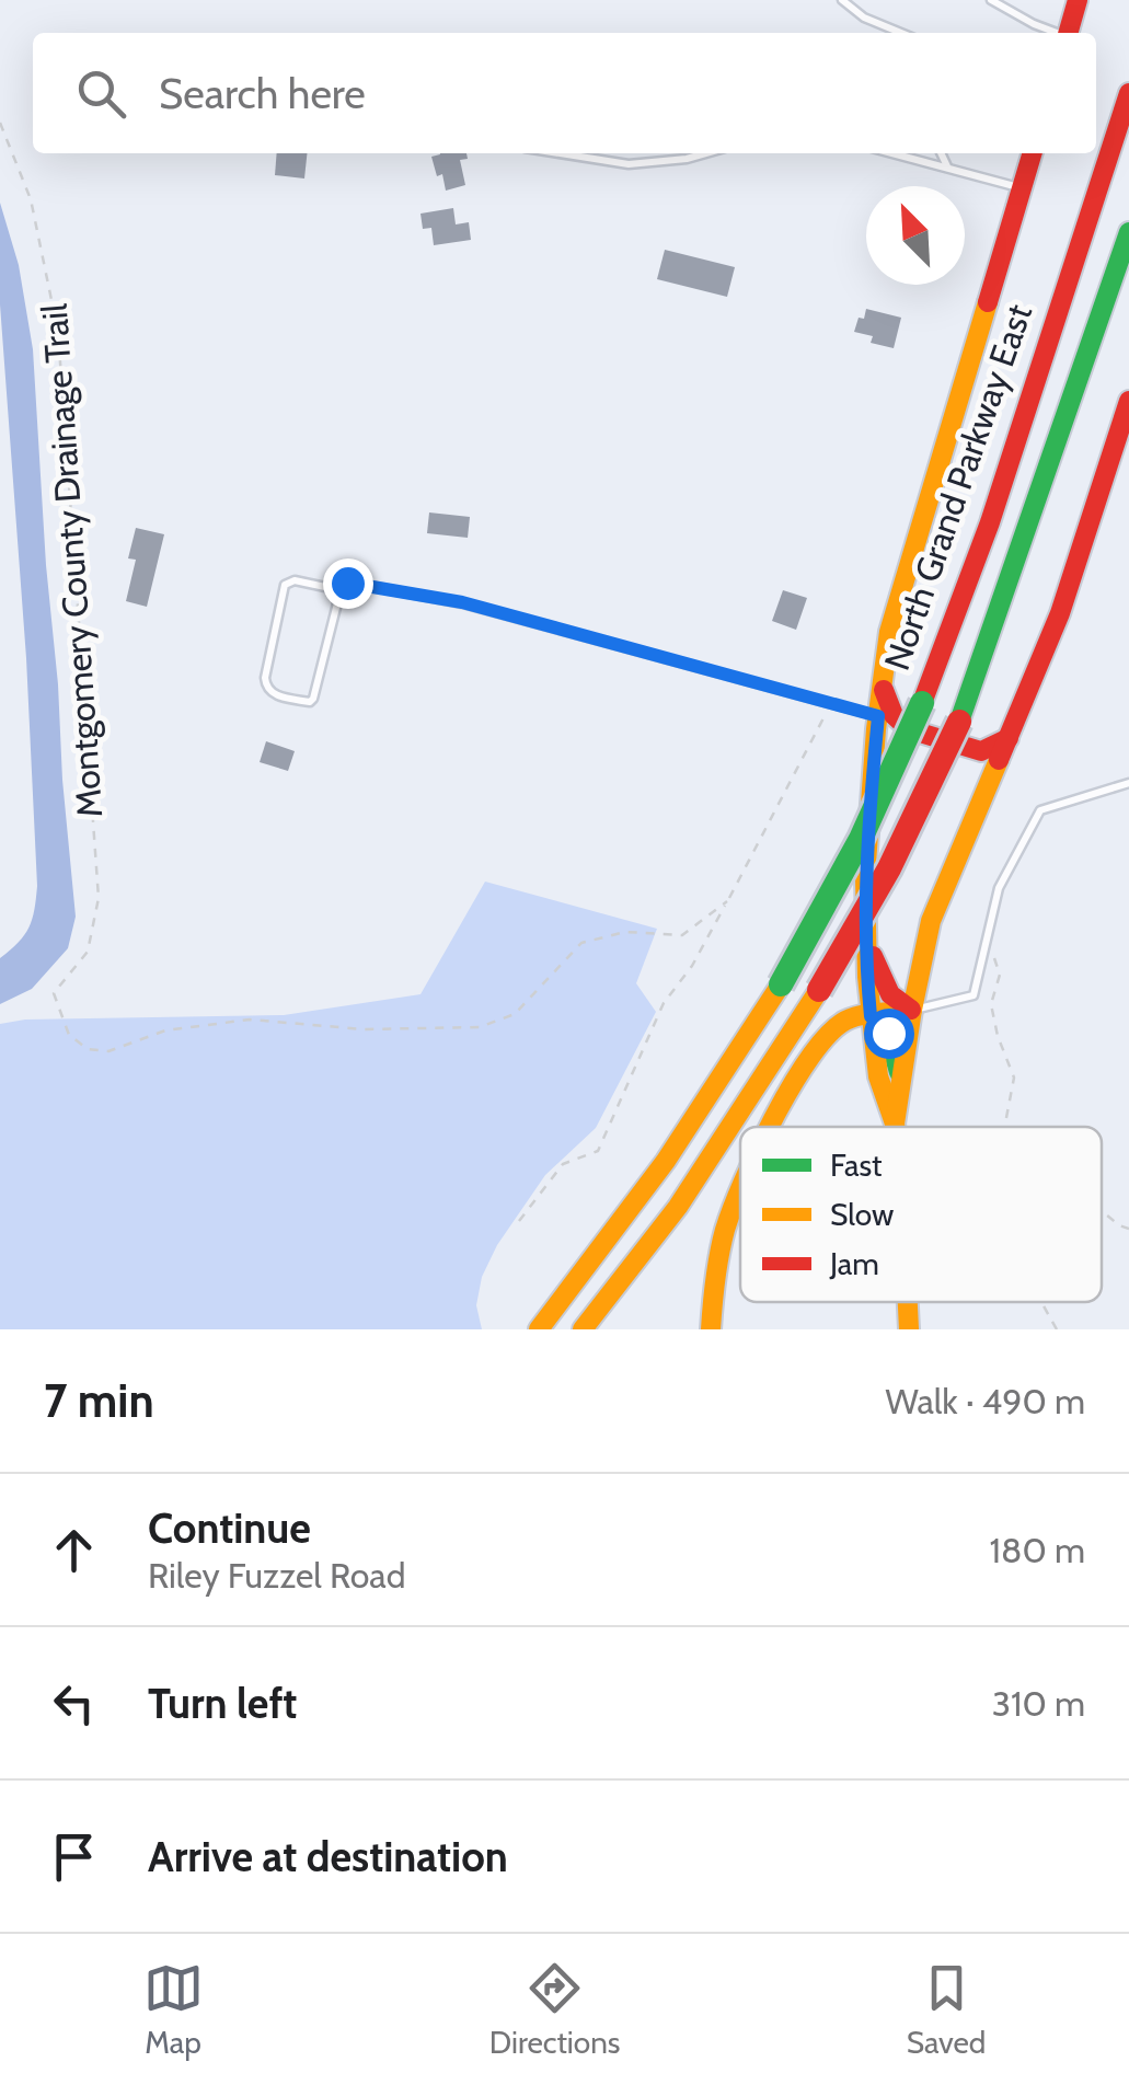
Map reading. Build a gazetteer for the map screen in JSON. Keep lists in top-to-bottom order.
{
  "streets": {
    "main road": ["North Grand Parkway East"],
    "path": ["Montgomery County Drainage Trail"]
  },
  "legend": ["Fast", "Slow", "Jam"],
  "north": "top left",
  "page": {
    "search": "Search here",
    "heading": ["7 min", "Walk · 490 m"],
    "list": [
      ["Continue", "Riley Fuzzel Road", "180 m"],
      ["Turn left", "310 m"],
      "Arrive at destination"
    ],
    "nav": ["Map", "Directions", "Saved"]
  }
}
